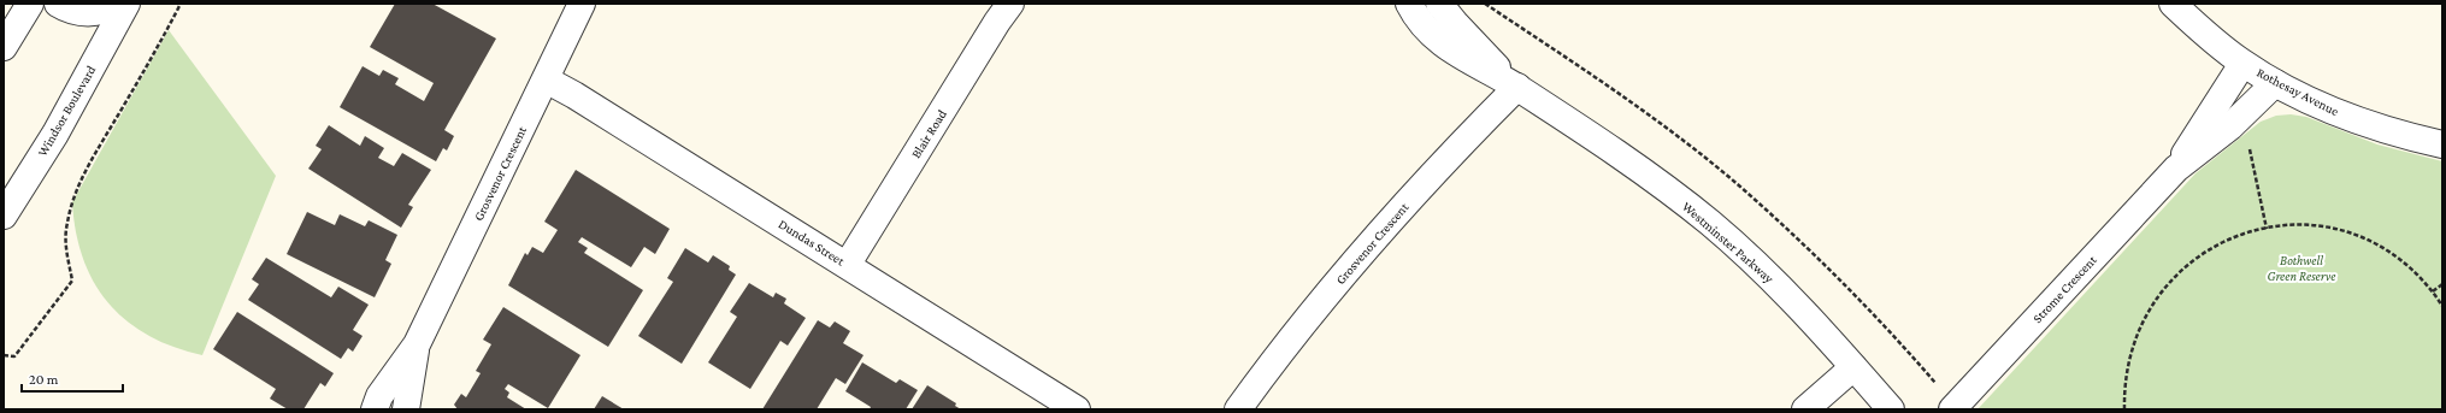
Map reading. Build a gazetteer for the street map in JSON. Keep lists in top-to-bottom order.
{
  "streets": {
    "street": [
      "Rothesay Avenue",
      "Windsor Boulevard",
      "Blair Road",
      "Grosvenor Crescent",
      "Dundas Street",
      "Westminster Parkway",
      "Strome Crescent"
    ]
  },
  "crossings": [
    ["Rothesay Avenue", "Strome Crescent"],
    ["Blair Road", "Dundas Street"],
    ["Grosvenor Crescent", "Dundas Street"],
    ["Grosvenor Crescent", "Westminster Parkway"]
  ],
  "parks": ["Bothwell Green Reserve"],
  "scale_bar": "20 m"
}
